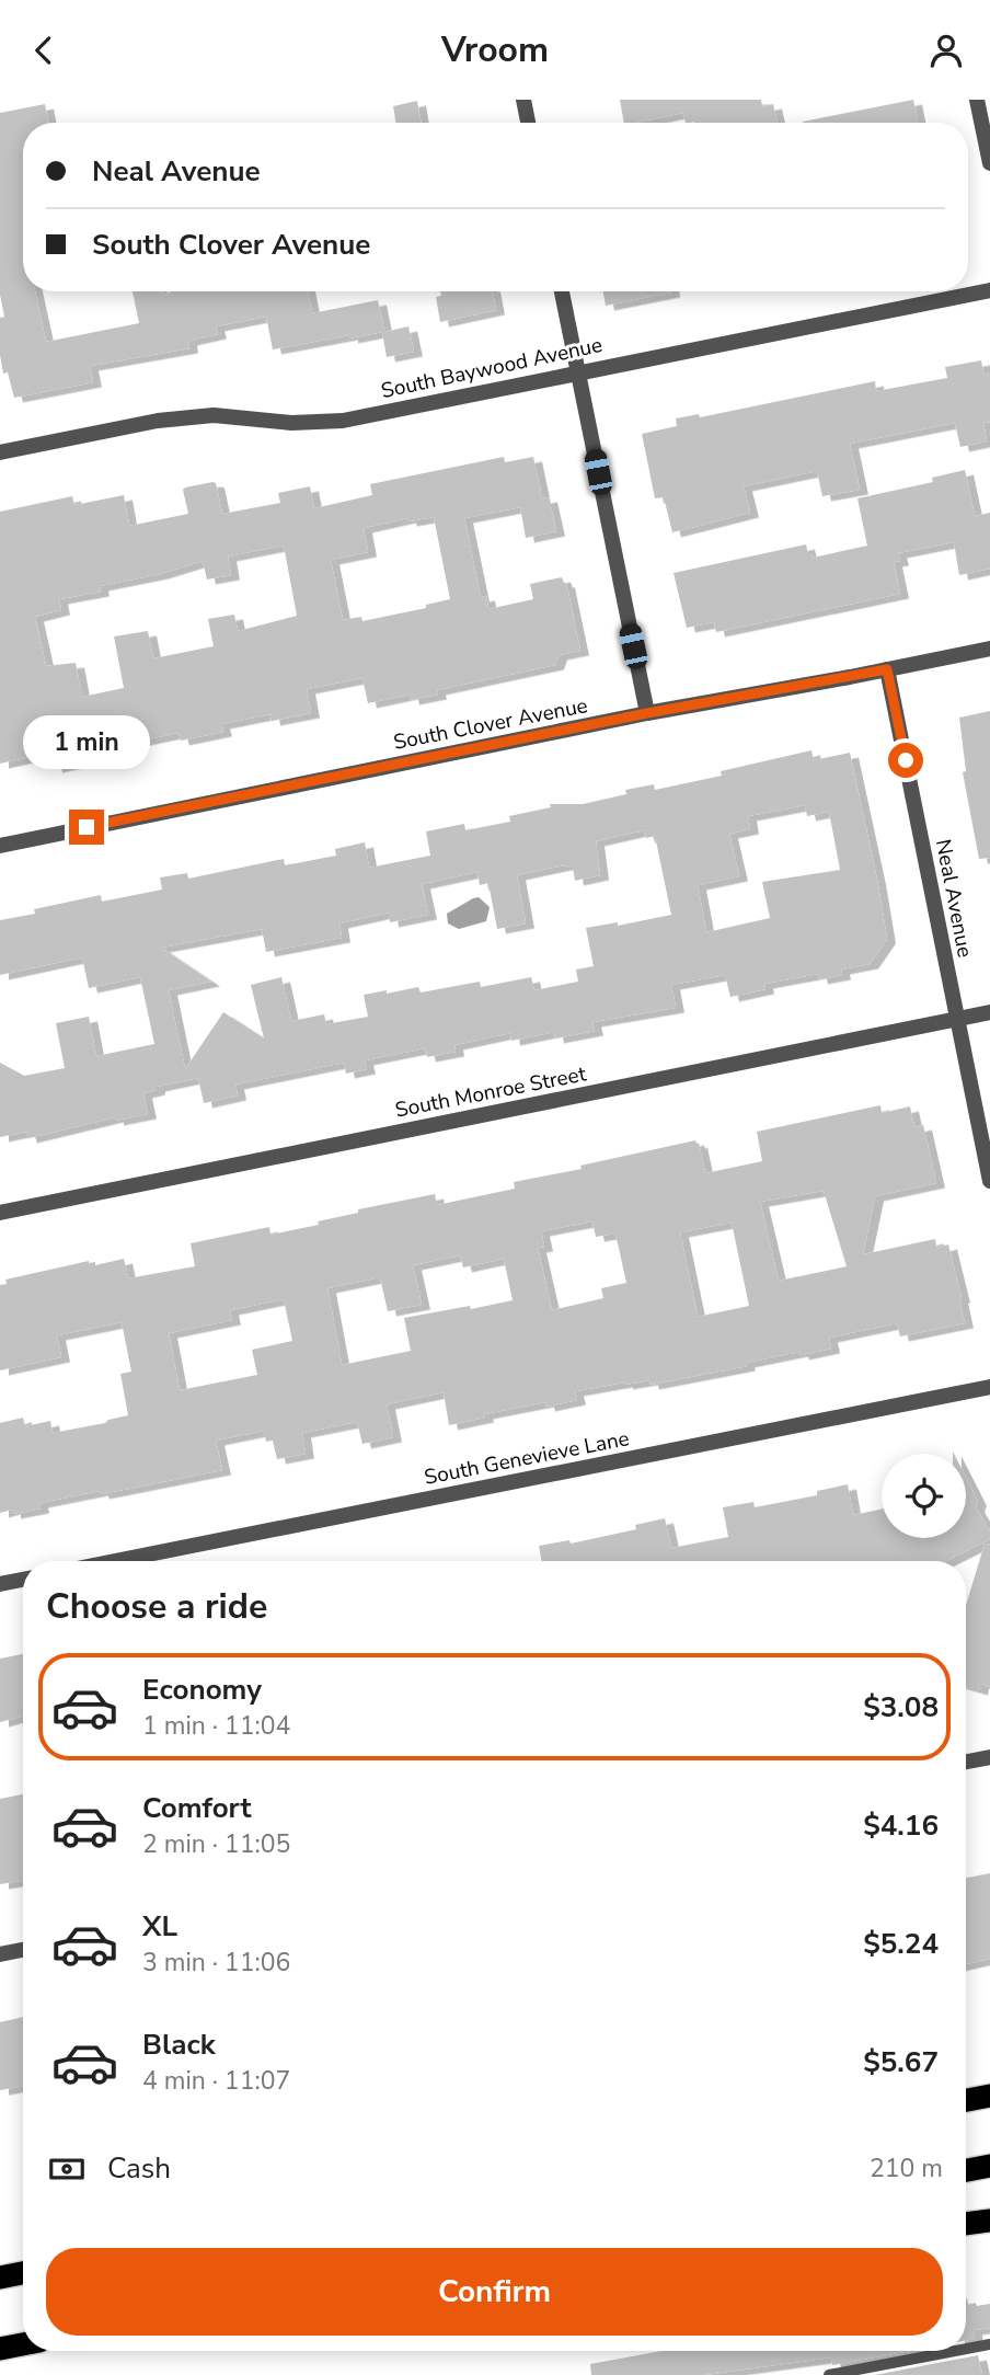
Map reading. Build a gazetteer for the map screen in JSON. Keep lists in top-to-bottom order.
{
  "streets": {
    "street": [
      "South Baywood Avenue",
      "South Clover Avenue",
      "Neal Avenue",
      "South Monroe Street",
      "South Genevieve Lane"
    ]
  },
  "crossings": [
    ["South Clover Avenue", "Neal Avenue"],
    ["Neal Avenue", "South Monroe Street"]
  ],
  "page": {
    "header": "Vroom",
    "banner": ["Neal Avenue", "South Clover Avenue"],
    "bubble": "1 min",
    "heading": "Choose a ride",
    "list": [
      {
        "name": "Economy",
        "note": "1 min · 11:04",
        "value": "$3.08"
      },
      {
        "name": "Comfort",
        "note": "2 min · 11:05",
        "value": "$4.16"
      },
      {
        "name": "XL",
        "note": "3 min · 11:06",
        "value": "$5.24"
      },
      {
        "name": "Black",
        "note": "4 min · 11:07",
        "value": "$5.67"
      }
    ],
    "pay": ["Cash", "210 m"],
    "buttons": "Confirm"
  }
}
